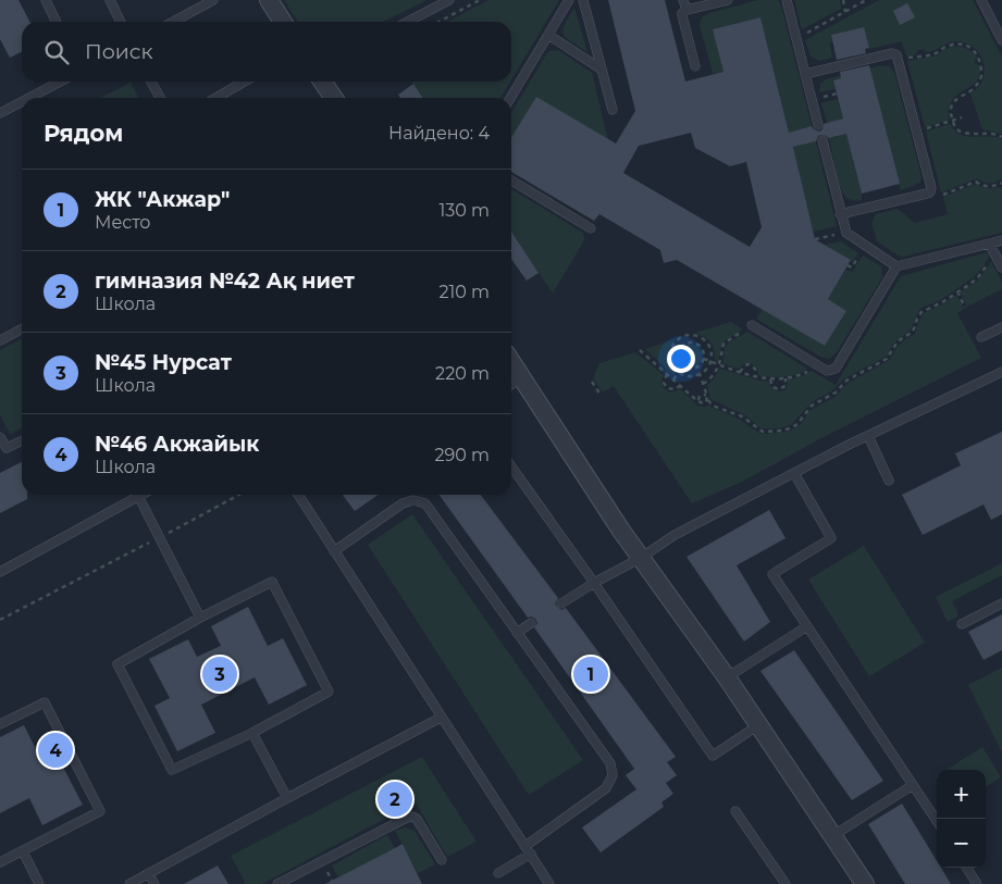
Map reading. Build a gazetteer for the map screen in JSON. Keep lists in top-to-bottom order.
{
  "page": {
    "search": "Поиск",
    "heading": ["Рядом", "Найдено: 4"],
    "list": [
      {
        "mark": "1",
        "name": "ЖК \"Акжар\"",
        "note": "Место",
        "value": "130 m"
      },
      {
        "mark": "2",
        "name": "гимназия №42 Ақ ниет",
        "note": "Школа",
        "value": "210 m"
      },
      {
        "mark": "3",
        "name": "№45 Нурсат",
        "note": "Школа",
        "value": "220 m"
      },
      {
        "mark": "4",
        "name": "№46 Акжайык",
        "note": "Школа",
        "value": "290 m"
      }
    ],
    "pins": [
      "1",
      "3",
      "4",
      "2"
    ],
    "map_buttons": ["+", "−"]
  }
}
